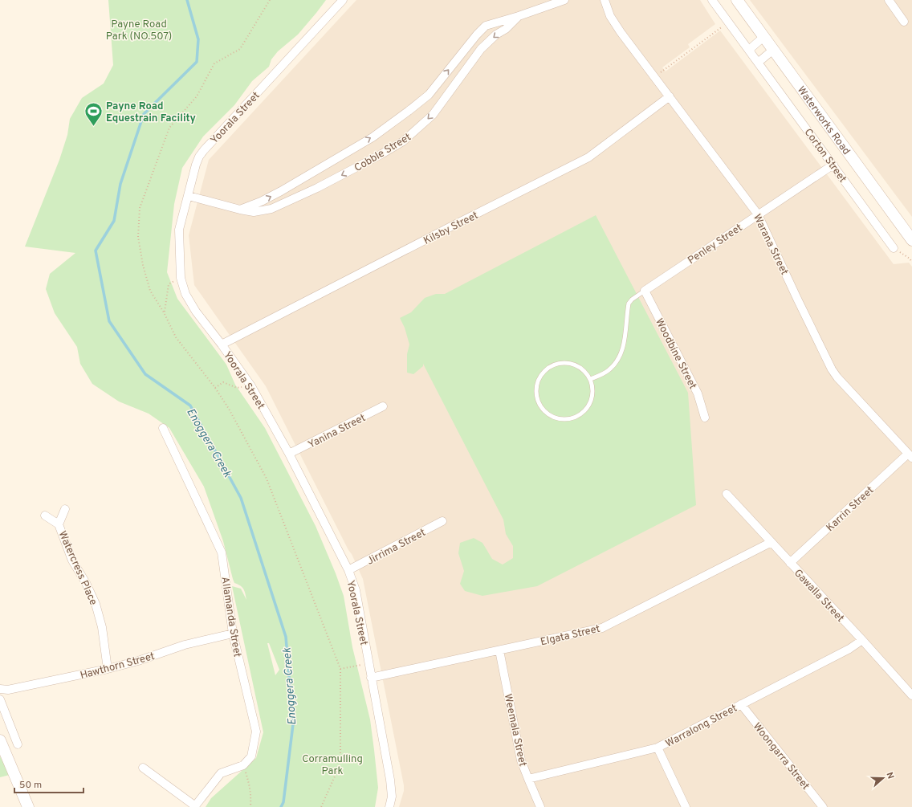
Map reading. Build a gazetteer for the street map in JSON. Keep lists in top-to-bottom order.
{
  "streets": {
    "main road": ["Waterworks Road"],
    "street": [
      "Yoorala Street",
      "Cobble Street",
      "Corton Street",
      "Kilsby Street",
      "Penley Street",
      "Warana Street",
      "Woodbine Street",
      "Yanina Street",
      "Karrin Street",
      "Jirrima Street",
      "Watercress Place",
      "Gawalla Street",
      "Allamanda Street",
      "Elgata Street",
      "Hawthorn Street",
      "Warralong Street",
      "Weemala Street",
      "Woongarra Street"
    ]
  },
  "crossings": [
    ["Yoorala Street", "Cobble Street"],
    ["Yoorala Street", "Kilsby Street"],
    ["Yoorala Street", "Yanina Street"],
    ["Yoorala Street", "Jirrima Street"],
    ["Yoorala Street", "Elgata Street"],
    ["Corton Street", "Penley Street"],
    ["Kilsby Street", "Warana Street"],
    ["Penley Street", "Warana Street"],
    ["Penley Street", "Woodbine Street"],
    ["Warana Street", "Karrin Street"],
    ["Karrin Street", "Gawalla Street"],
    ["Watercress Place", "Hawthorn Street"],
    ["Gawalla Street", "Elgata Street"],
    ["Gawalla Street", "Warralong Street"],
    ["Allamanda Street", "Hawthorn Street"],
    ["Elgata Street", "Weemala Street"],
    ["Warralong Street", "Weemala Street"],
    ["Warralong Street", "Woongarra Street"]
  ],
  "water": ["Enoggera Creek"],
  "parks": ["Payne Road Park (NO.507)", "Corramulling Park"],
  "places": {
    "sports": ["Payne Road Equestrain Facility"]
  },
  "scale_bar": "50 m",
  "north": "right"
}
